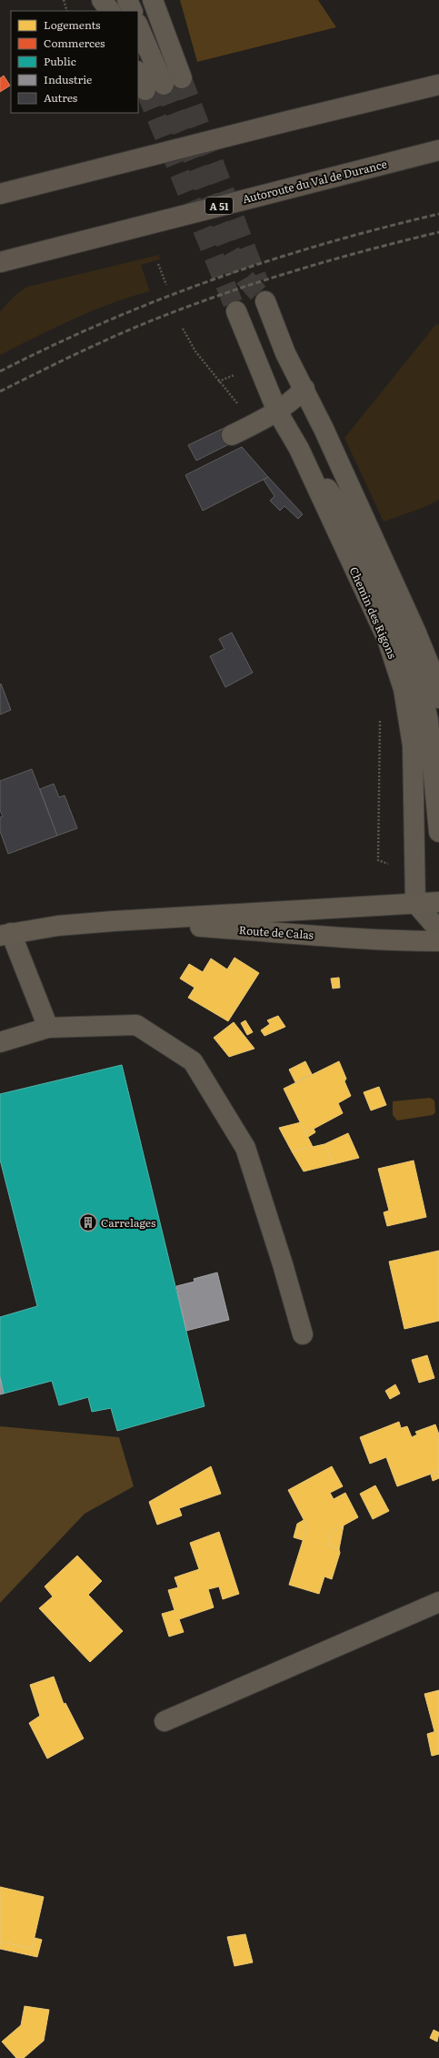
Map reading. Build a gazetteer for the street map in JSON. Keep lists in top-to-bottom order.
{
  "streets": {
    "highway": ["Autoroute du Val de Durance", "A 51"],
    "main road": ["Route de Calas"],
    "street": ["Chemin des Rigons"]
  },
  "crossings": [
    ["Chemin des Rigons", "Route de Calas"]
  ],
  "places": {
    "building": ["Carrelages"]
  },
  "legend": [
    "Logements",
    "Commerces",
    "Public",
    "Industrie",
    "Autres"
  ]
}
